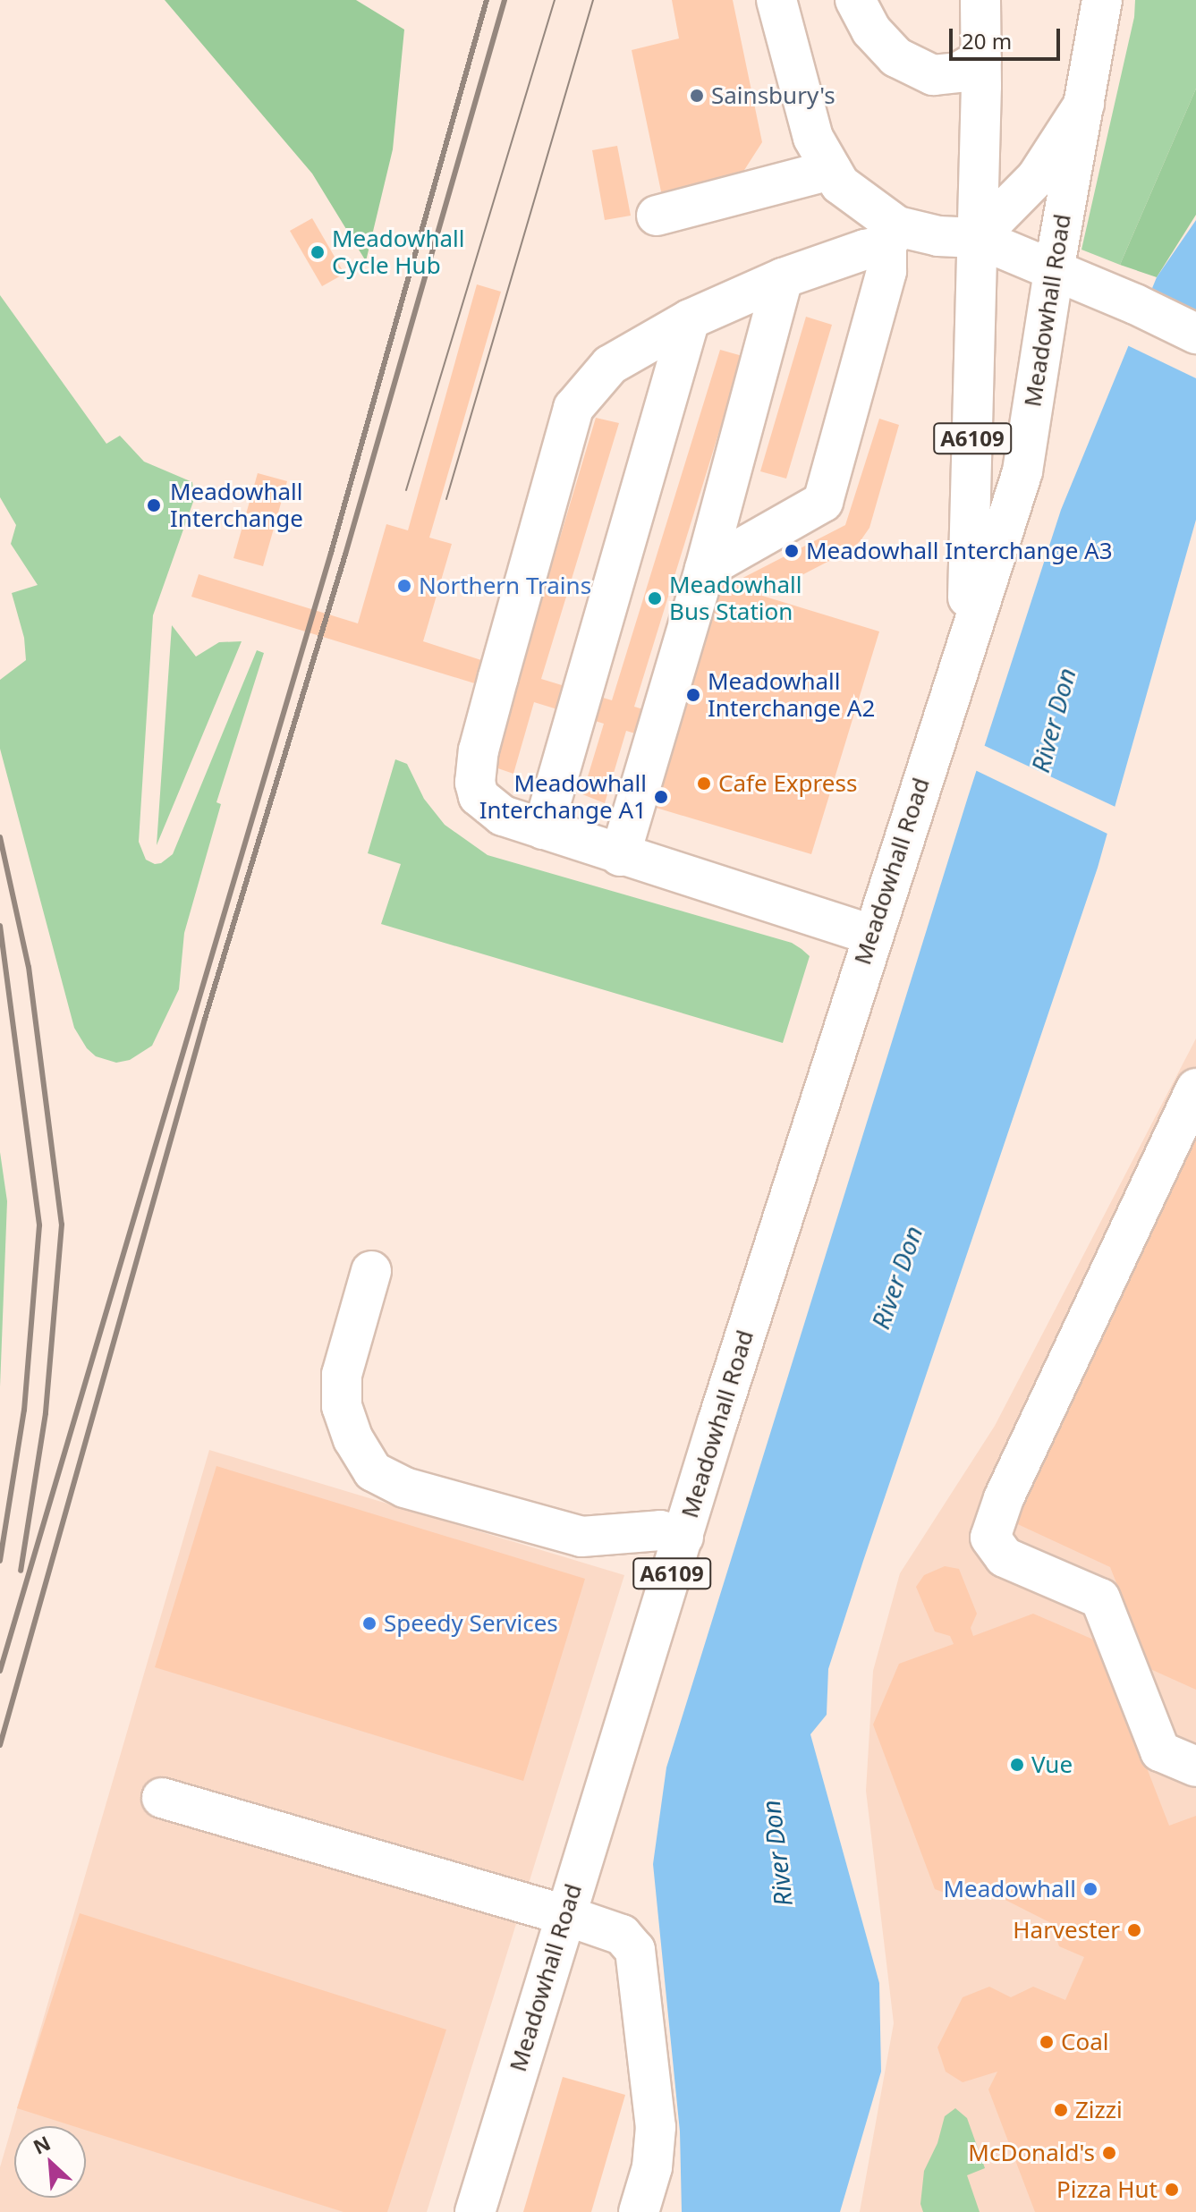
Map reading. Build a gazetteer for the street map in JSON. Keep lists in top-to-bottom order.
{
  "streets": {
    "main road": ["Meadowhall Road", "A6109"]
  },
  "water": ["River Don"],
  "places": [
    "Sainsbury's",
    "Meadowhall Cycle Hub",
    "Meadowhall Interchange",
    "Meadowhall Interchange A3",
    "Northern Trains",
    "Meadowhall Bus Station",
    "Meadowhall Interchange A2",
    "Cafe Express",
    "Meadowhall Interchange A1",
    "Speedy Services",
    "Vue",
    "Meadowhall",
    "Harvester",
    "Coal",
    "Zizzi",
    "McDonald's",
    "Pizza Hut"
  ],
  "scale_bar": "20 m",
  "north": "top left"
}
